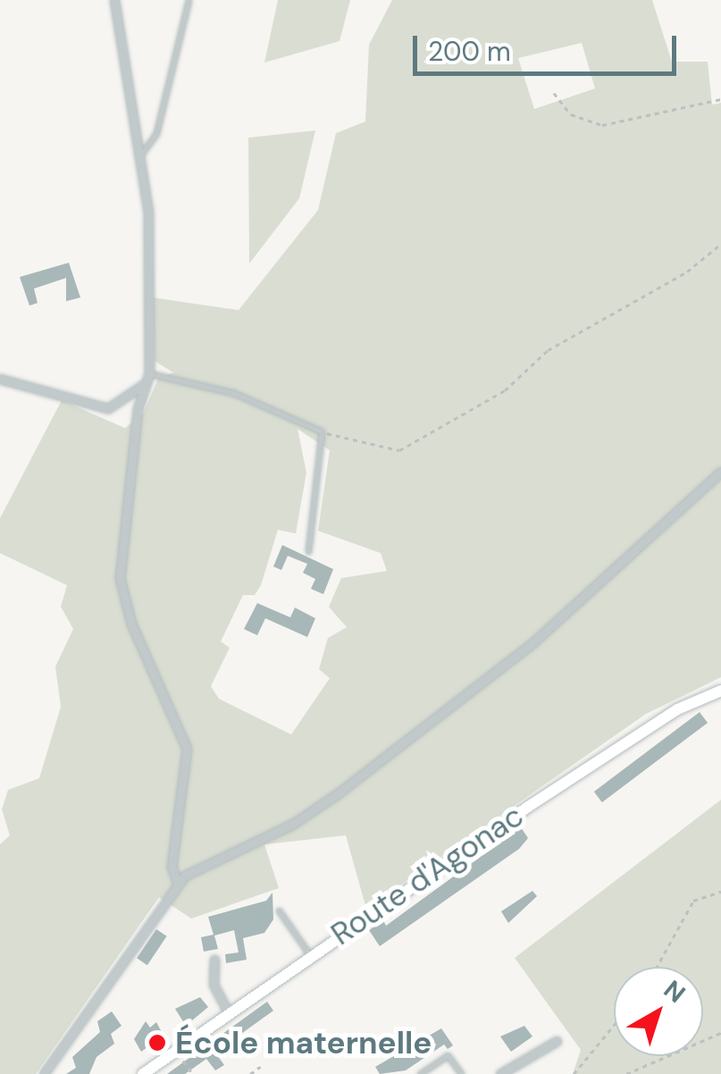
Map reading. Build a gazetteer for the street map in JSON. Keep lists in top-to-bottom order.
{
  "streets": {
    "main road": ["Route d'Agonac"]
  },
  "places": ["École maternelle"],
  "scale_bar": "200 m",
  "north": "top right"
}
